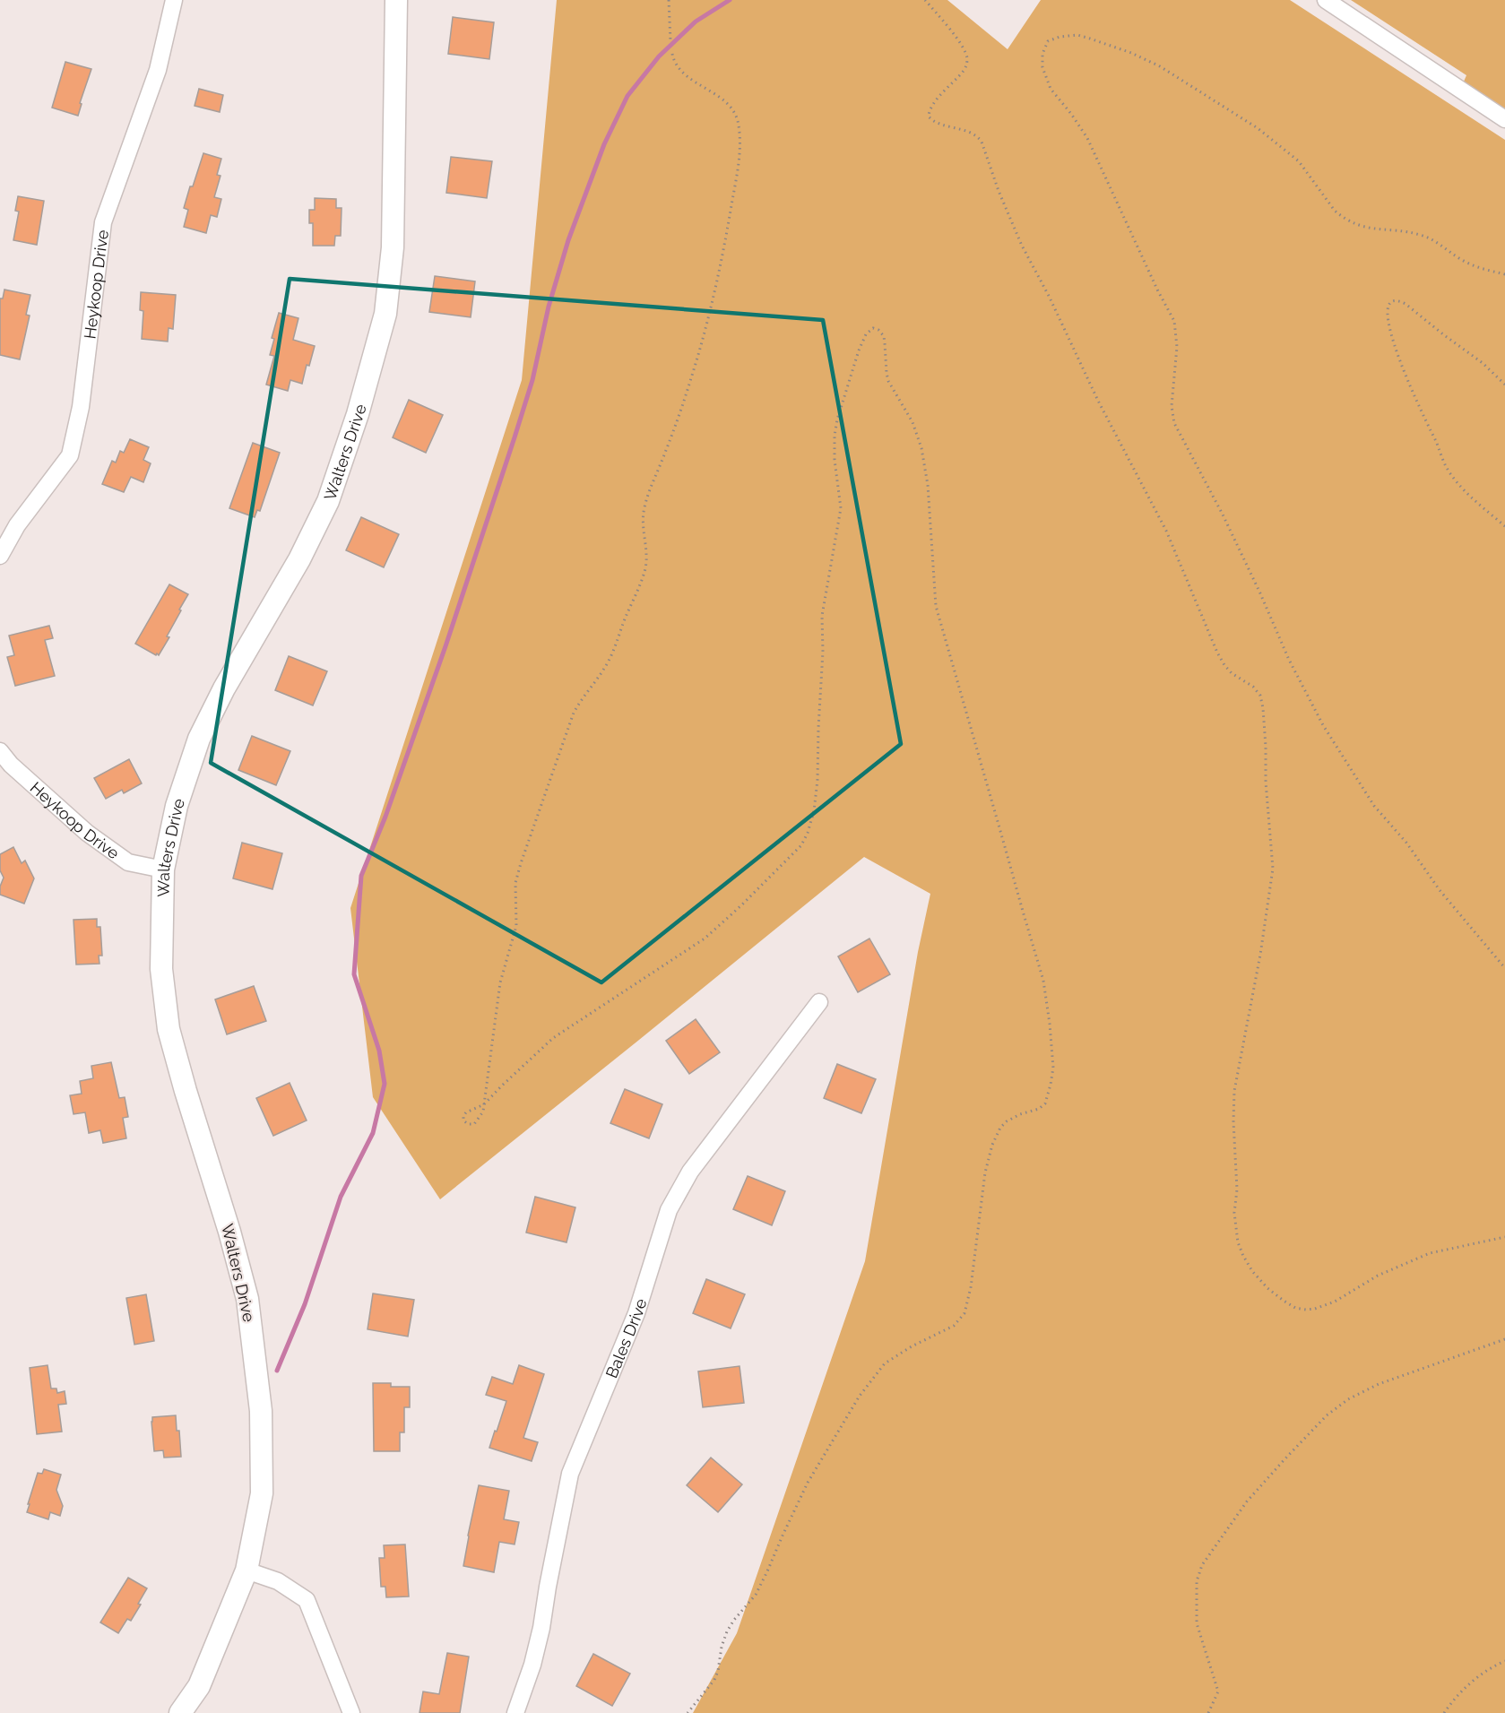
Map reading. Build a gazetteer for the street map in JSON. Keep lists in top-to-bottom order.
{
  "streets": {
    "street": ["Heykoop Drive", "Walters Drive", "Bales Drive"]
  },
  "crossings": [
    ["Heykoop Drive", "Walters Drive"]
  ]
}
